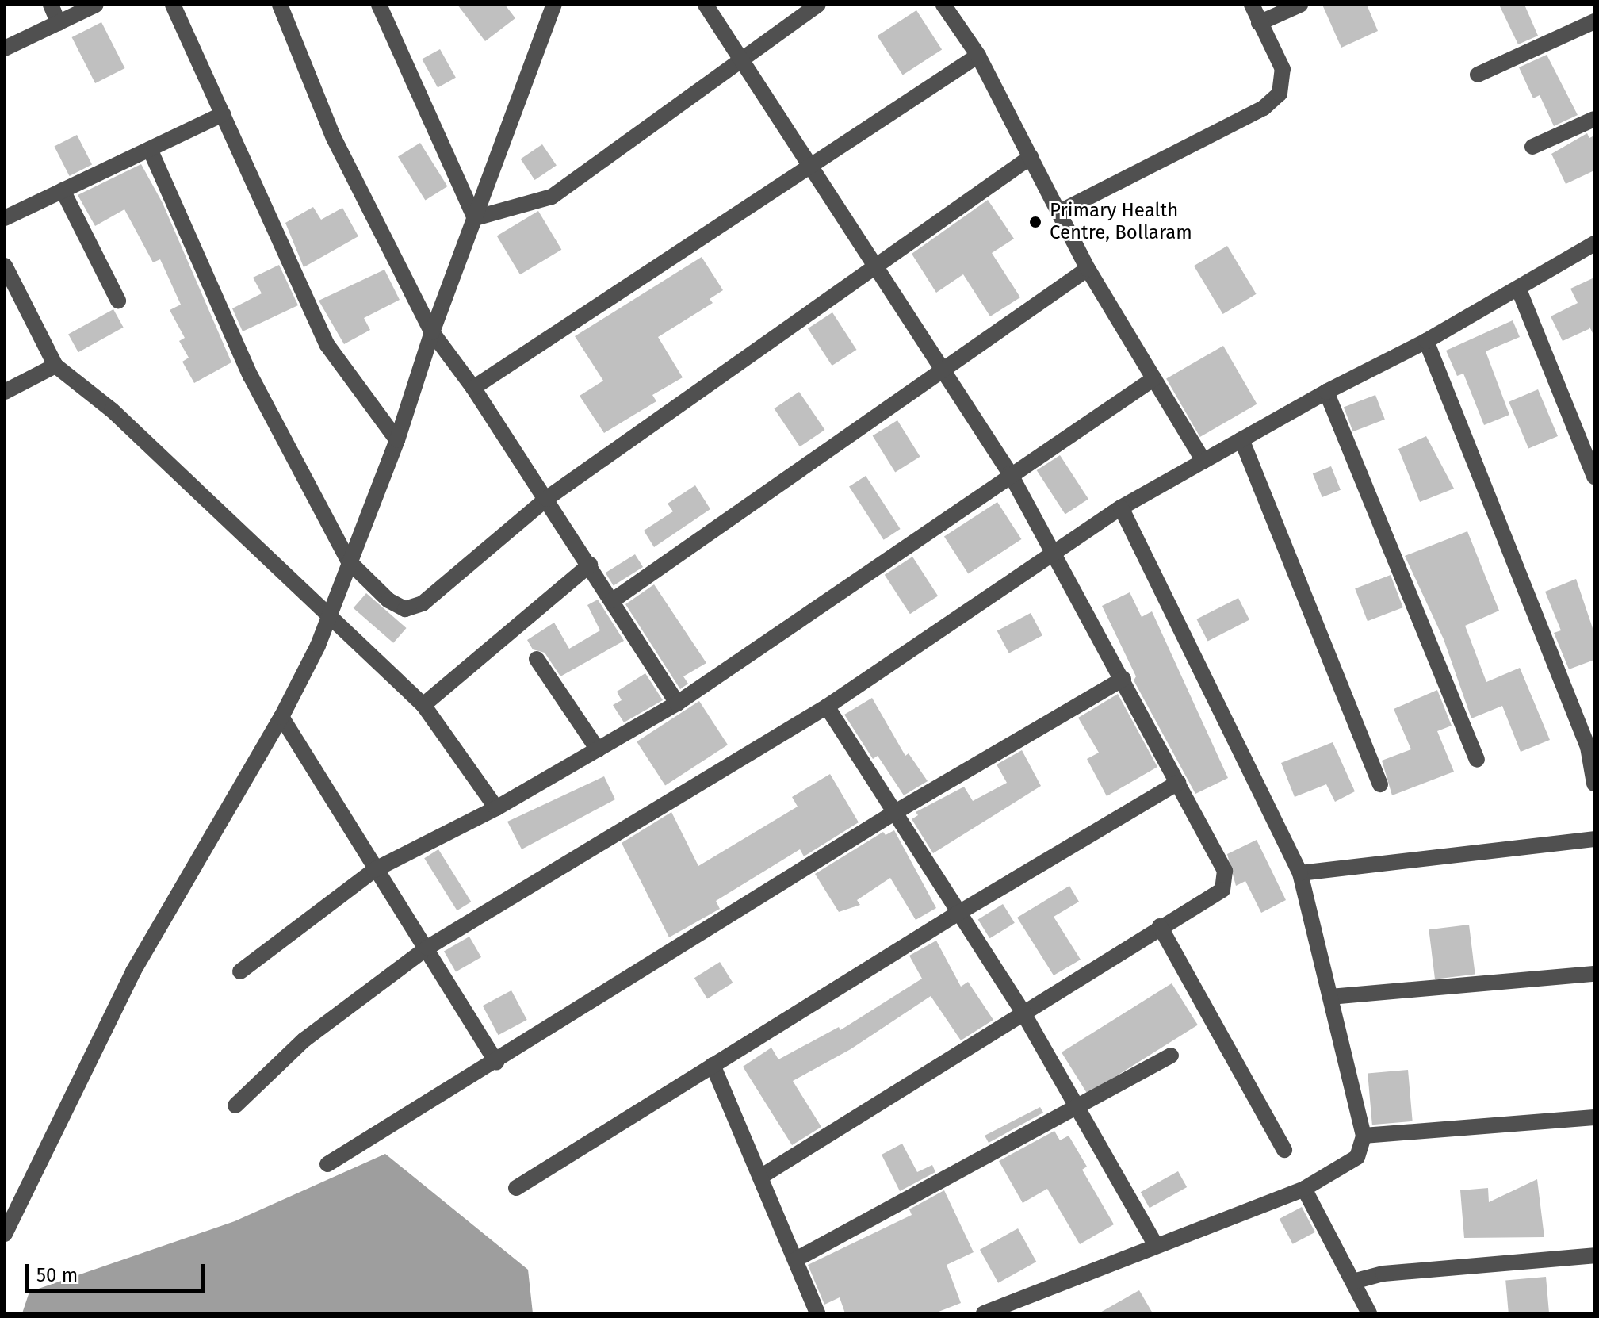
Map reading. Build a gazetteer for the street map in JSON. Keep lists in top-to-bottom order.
{
  "places": ["Primary Health Centre, Bollaram"],
  "scale_bar": "50 m"
}
